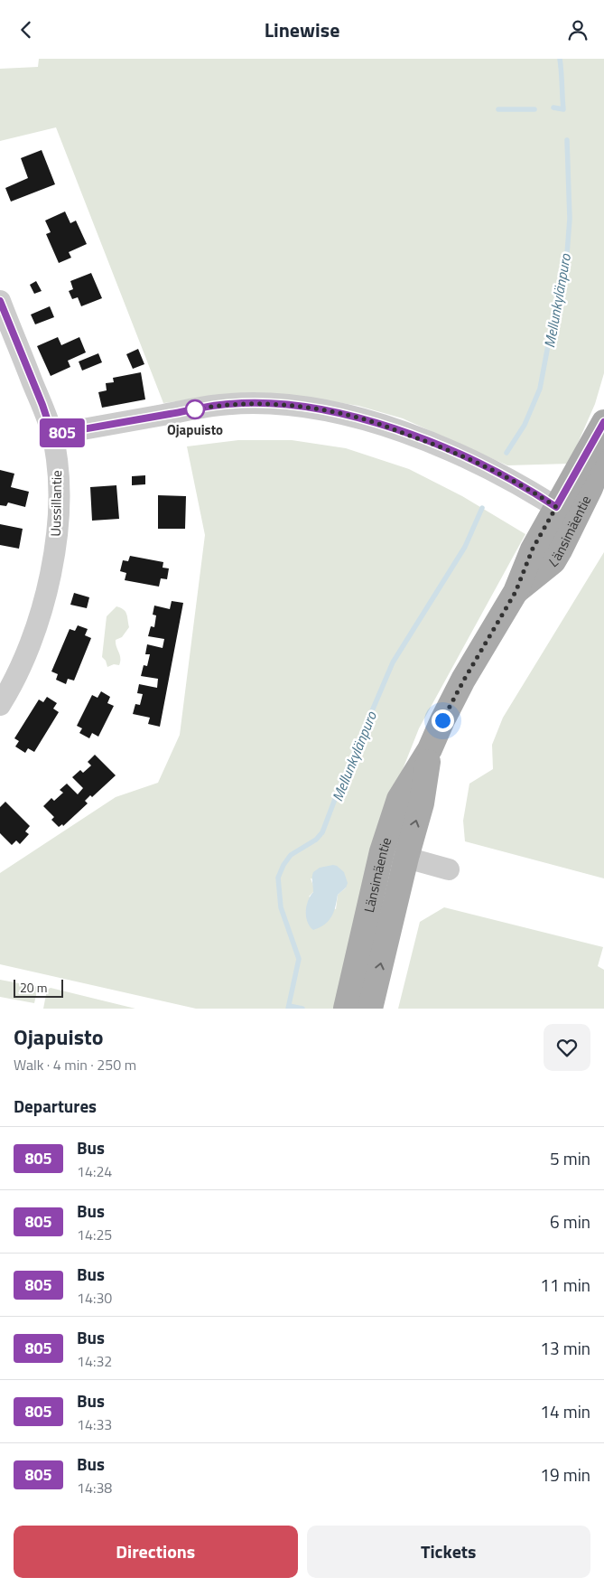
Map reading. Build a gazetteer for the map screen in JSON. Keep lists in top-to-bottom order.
{
  "streets": {
    "main road": ["Länsimäentie"],
    "street": ["Uussillantie"]
  },
  "water": ["Mellunkylänpuro"],
  "places": ["Ojapuisto"],
  "lines": ["bus line 805"],
  "scale_bar": "20 m",
  "page": {
    "header": "Linewise",
    "on_map": "805",
    "scale": "20 m",
    "heading": [
      ["Ojapuisto", "Walk · 4 min · 250 m"],
      "Departures"
    ],
    "list": [
      {
        "mark": "805",
        "name": "Bus",
        "note": "14:24",
        "value": "5 min"
      },
      {
        "mark": "805",
        "name": "Bus",
        "note": "14:25",
        "value": "6 min"
      },
      {
        "mark": "805",
        "name": "Bus",
        "note": "14:30",
        "value": "11 min"
      },
      {
        "mark": "805",
        "name": "Bus",
        "note": "14:32",
        "value": "13 min"
      },
      {
        "mark": "805",
        "name": "Bus",
        "note": "14:33",
        "value": "14 min"
      },
      {
        "mark": "805",
        "name": "Bus",
        "note": "14:38",
        "value": "19 min"
      }
    ],
    "buttons": ["Directions", "Tickets"]
  }
}
